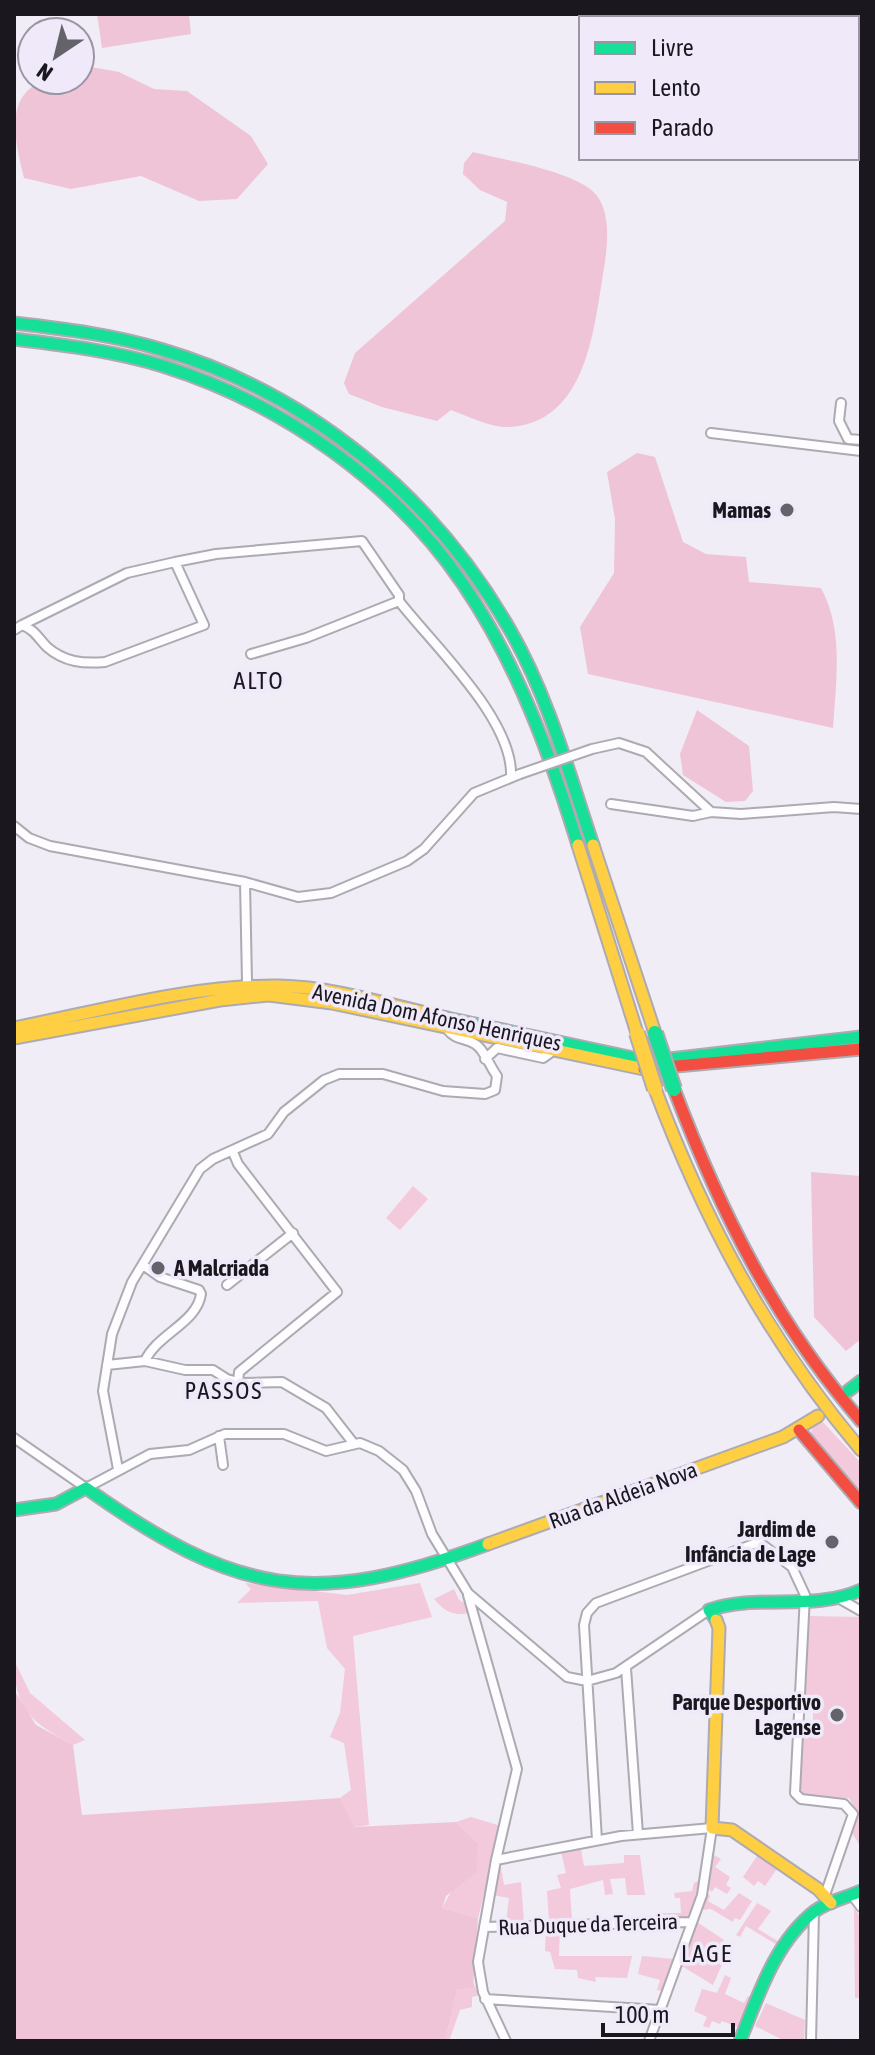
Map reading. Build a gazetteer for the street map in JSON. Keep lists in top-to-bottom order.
{
  "streets": {
    "main road": ["Avenida Dom Afonso Henriques", "Rua da Aldeia Nova"],
    "street": ["Rua Duque da Terceira"]
  },
  "districts": ["ALTO", "PASSOS", "LAGE"],
  "places": [
    "Mamas",
    "A Malcriada",
    "Jardim de Infância de Lage",
    "Parque Desportivo Lagense"
  ],
  "legend": ["Livre", "Lento", "Parado"],
  "scale_bar": "100 m",
  "north": "bottom left"
}
